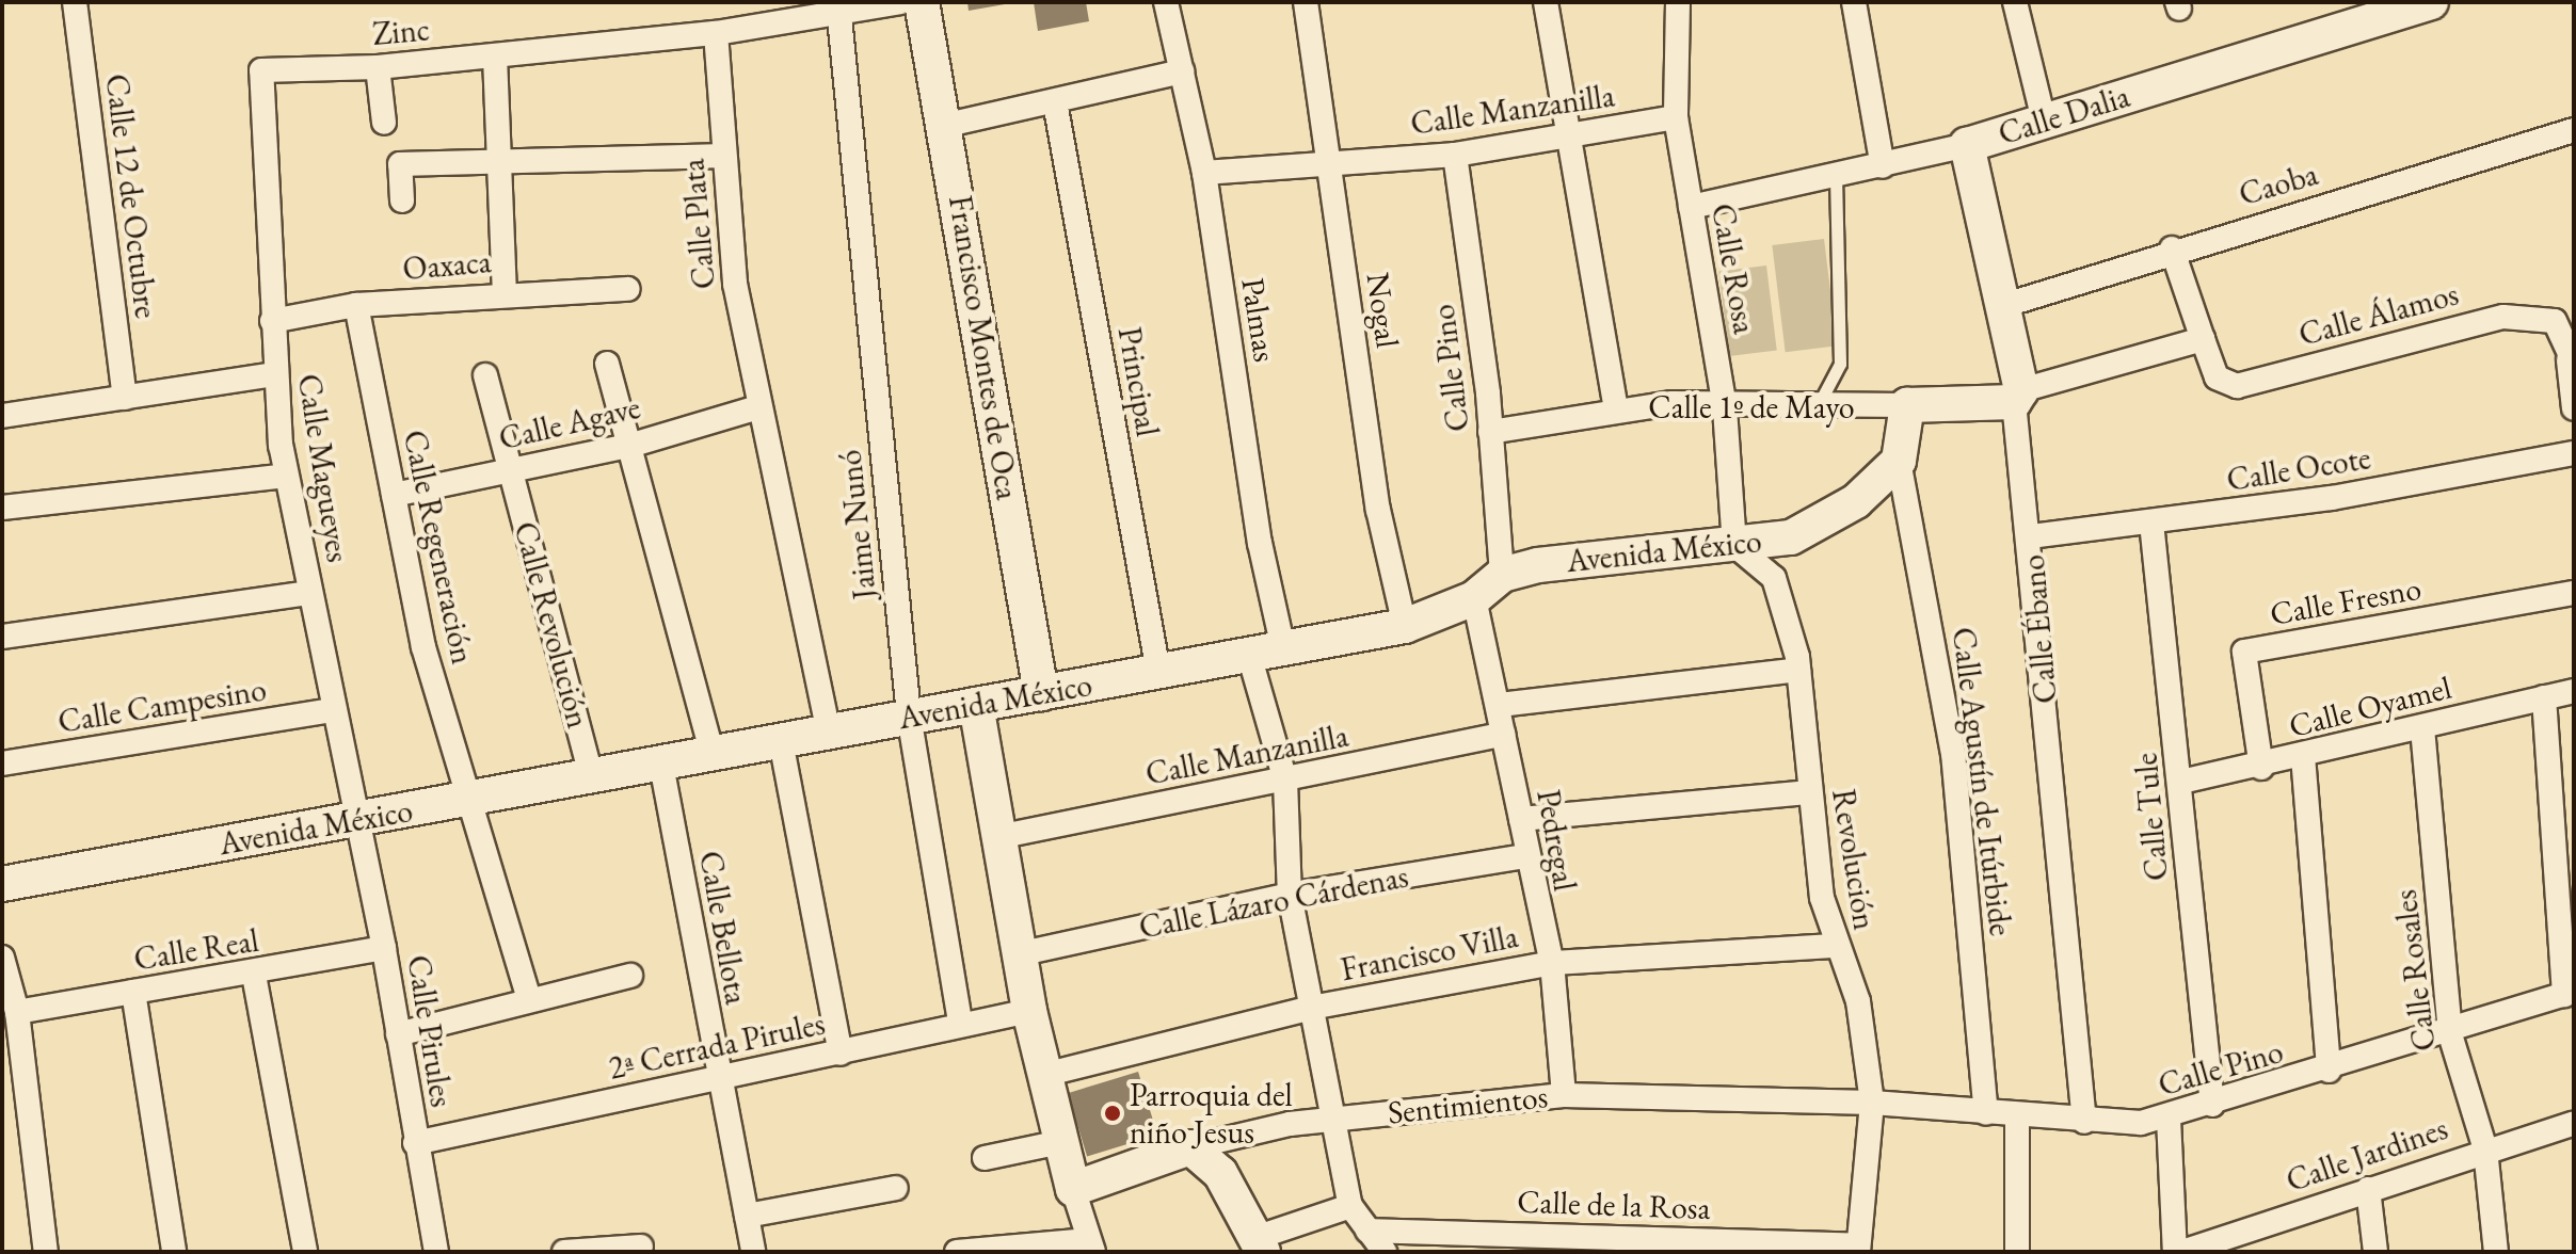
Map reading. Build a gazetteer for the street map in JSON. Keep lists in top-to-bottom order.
{
  "streets": {
    "street": [
      "Zinc",
      "Calle Manzanilla",
      "Calle Dalia",
      "Caoba",
      "Calle 12 de Octubre",
      "Calle Plata",
      "Oaxaca",
      "Calle Rosa",
      "Nogal",
      "Calle Álamos",
      "Palmas",
      "Francisco Montes de Oca",
      "Calle Pino",
      "Principal",
      "Calle 1º de Mayo",
      "Calle Agave",
      "Calle Magueyes",
      "Calle Ocote",
      "Jaime Nunó",
      "Calle Regeneración",
      "Avenida México",
      "Calle Fresno",
      "Calle Revolución",
      "Calle Ébano",
      "Calle Campesino",
      "Calle Oyamel",
      "Calle Agustín de Itúrbide",
      "Calle Tule",
      "Pedregal",
      "Revolución",
      "Calle Lázaro Cárdenas",
      "Calle Bellota",
      "Calle Real",
      "Francisco Villa",
      "Calle Rosales",
      "Calle Pirules",
      "2ª Cerrada Pirules",
      "Sentimientos",
      "Calle Jardines",
      "Calle de la Rosa"
    ]
  },
  "crossings": [
    ["Zinc", "Calle Plata"],
    ["Zinc", "Calle Magueyes"],
    ["Zinc", "Jaime Nunó"],
    ["Calle Manzanilla", "Calle Rosa"],
    ["Calle Manzanilla", "Nogal"],
    ["Calle Manzanilla", "Palmas"],
    ["Calle Manzanilla", "Calle Pino"],
    ["Calle Manzanilla", "Pedregal"],
    ["Calle Dalia", "Calle Rosa"],
    ["Calle Dalia", "Calle Ébano"],
    ["Caoba", "Calle Álamos"],
    ["Caoba", "Calle Ébano"],
    ["Calle Plata", "Calle Agave"],
    ["Calle Plata", "Avenida México"],
    ["Oaxaca", "Calle Magueyes"],
    ["Oaxaca", "Calle Regeneración"],
    ["Calle Rosa", "Calle 1º de Mayo"],
    ["Calle Rosa", "Avenida México"],
    ["Calle Rosa", "Revolución"],
    ["Nogal", "Avenida México"],
    ["Palmas", "Avenida México"],
    ["Francisco Montes de Oca", "Avenida México"],
    ["Calle Pino", "Calle 1º de Mayo"],
    ["Calle Pino", "Avenida México"],
    ["Calle Pino", "Calle Ébano"],
    ["Calle Pino", "Calle Agustín de Itúrbide"],
    ["Calle Pino", "Calle Tule"],
    ["Calle Pino", "Revolución"],
    ["Calle Pino", "Calle Rosales"],
    ["Calle Pino", "Sentimientos"],
    ["Principal", "Avenida México"],
    ["Calle 1º de Mayo", "Calle Ébano"],
    ["Calle Agave", "Calle Regeneración"],
    ["Calle Agave", "Calle Revolución"],
    ["Calle Magueyes", "Avenida México"],
    ["Calle Magueyes", "Calle Campesino"],
    ["Calle Magueyes", "Calle Pirules"],
    ["Calle Ocote", "Calle Ébano"],
    ["Calle Ocote", "Calle Tule"],
    ["Jaime Nunó", "Avenida México"],
    ["Jaime Nunó", "2ª Cerrada Pirules"],
    ["Calle Regeneración", "Avenida México"],
    ["Avenida México", "Calle Revolución"],
    ["Avenida México", "Calle Agustín de Itúrbide"],
    ["Avenida México", "Pedregal"],
    ["Avenida México", "Revolución"],
    ["Avenida México", "Calle Bellota"],
    ["Avenida México", "Calle Pirules"],
    ["Calle Fresno", "Calle Oyamel"],
    ["Calle Oyamel", "Calle Tule"],
    ["Calle Oyamel", "Calle Rosales"],
    ["Pedregal", "Calle Lázaro Cárdenas"],
    ["Pedregal", "Francisco Villa"],
    ["Pedregal", "Sentimientos"],
    ["Revolución", "Francisco Villa"],
    ["Revolución", "Sentimientos"],
    ["Revolución", "Calle de la Rosa"],
    ["Calle Bellota", "2ª Cerrada Pirules"],
    ["Calle Real", "Calle Pirules"],
    ["Calle Rosales", "Calle Jardines"],
    ["Calle Pirules", "2ª Cerrada Pirules"]
  ],
  "places": ["Parroquia del niño Jesus"]
}
